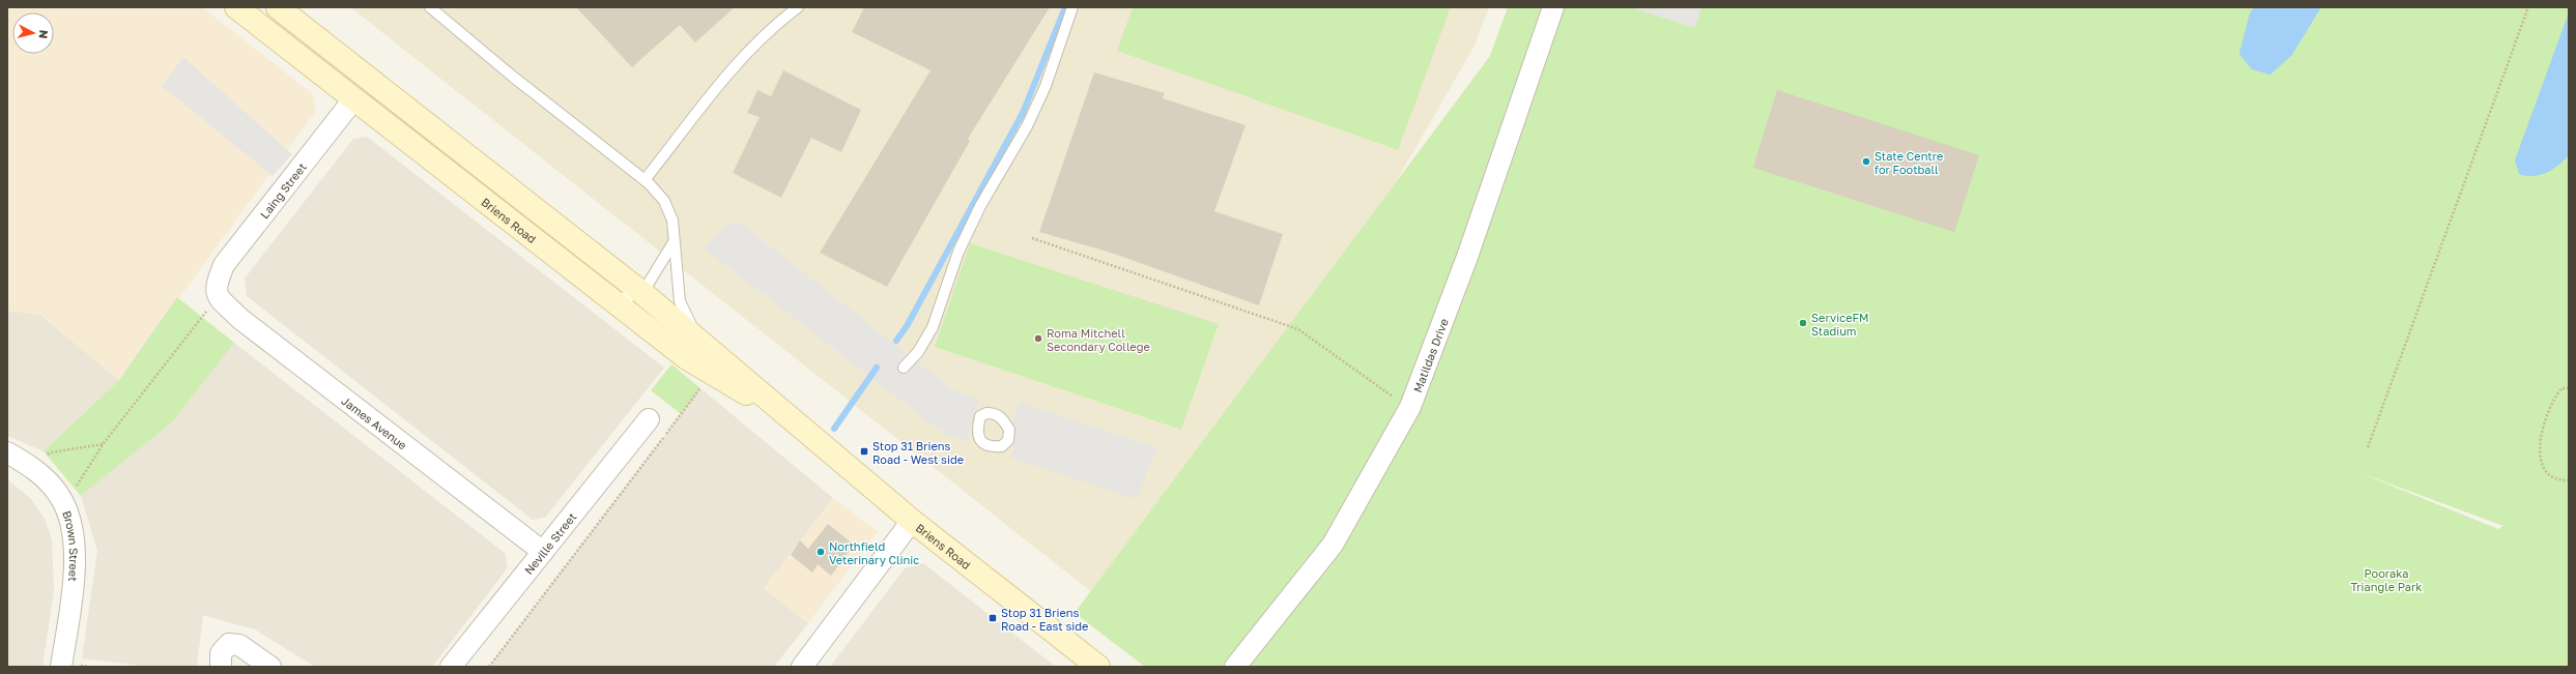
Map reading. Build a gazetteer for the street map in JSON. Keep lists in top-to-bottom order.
{
  "streets": {
    "main road": ["Briens Road"],
    "street": [
      "Laing Street",
      "Matildas Drive",
      "James Avenue",
      "Neville Street",
      "Brown Street"
    ]
  },
  "crossings": [
    ["Laing Street", "Briens Road"],
    ["Laing Street", "James Avenue"],
    ["James Avenue", "Neville Street"]
  ],
  "parks": ["Pooraka Triangle Park"],
  "places": {
    "other": [
      "State Centre for Football",
      "ServiceFM Stadium",
      "Roma Mitchell Secondary College",
      "Northfield Veterinary Clinic"
    ],
    "transit": ["Stop 31 Briens Road - West side", "Stop 31 Briens Road - East side"]
  },
  "north": "right"
}
